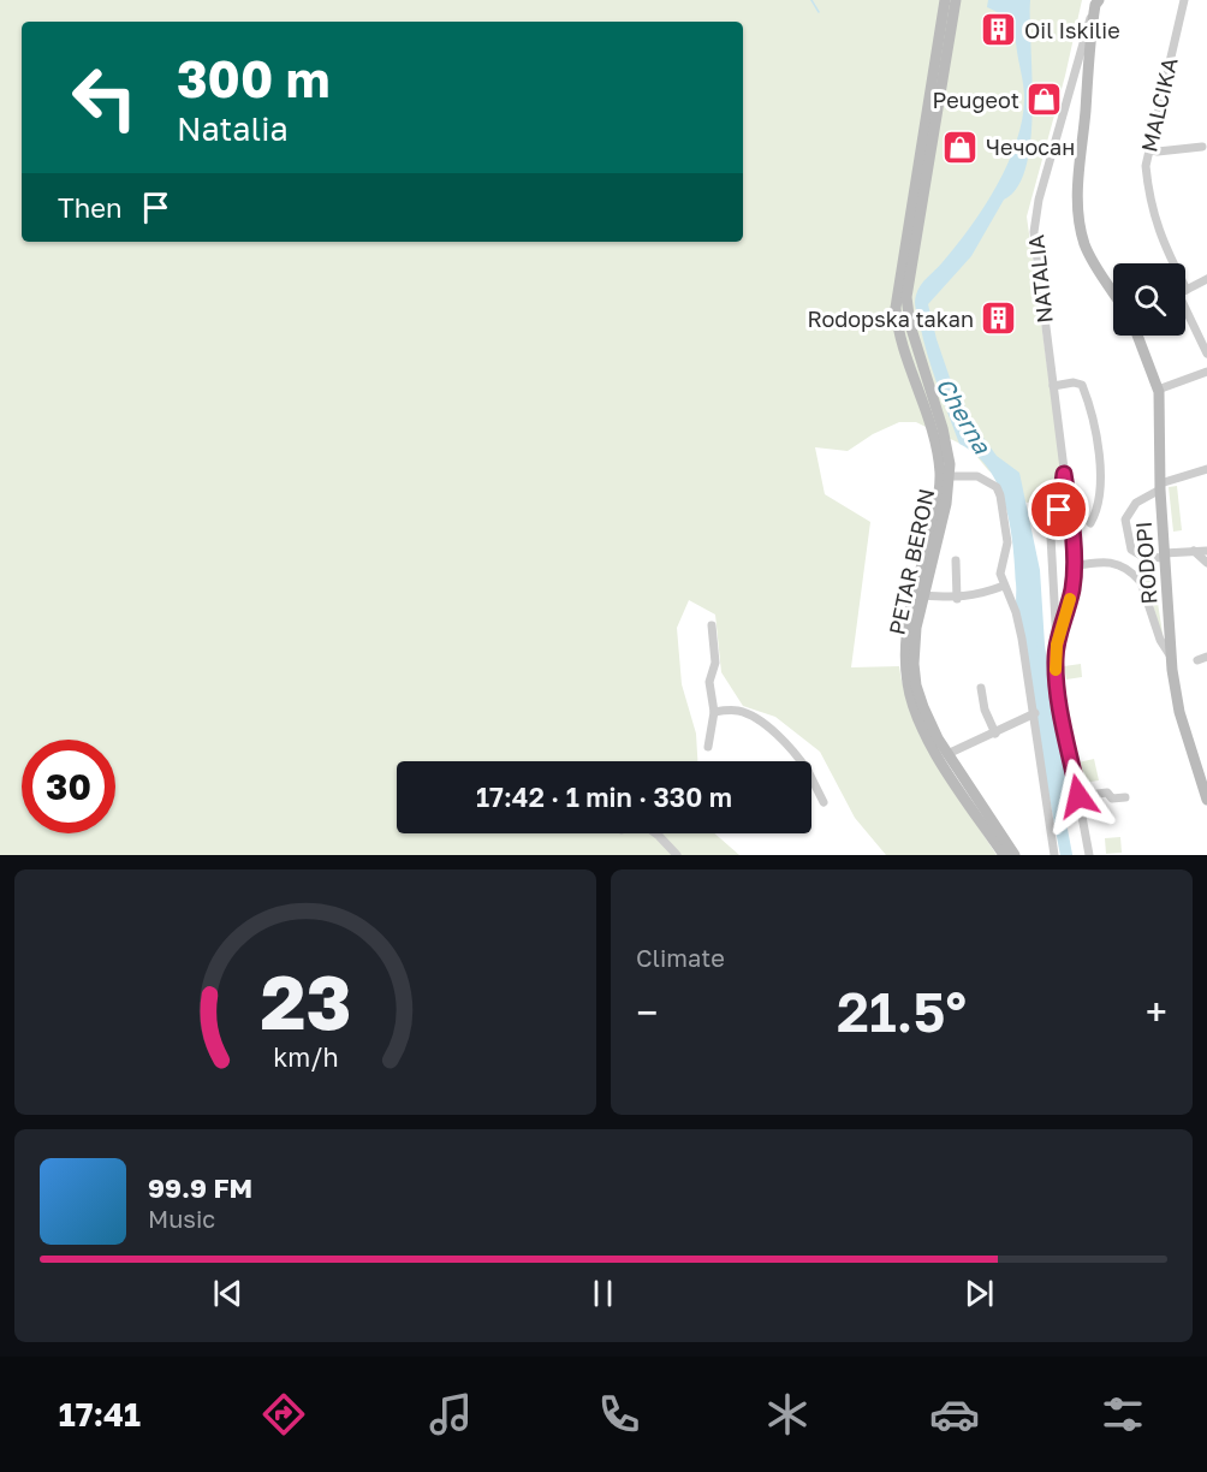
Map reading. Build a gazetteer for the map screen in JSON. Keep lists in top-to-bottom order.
{
  "streets": {
    "main road": ["PETAR BERON", "RODOPI"],
    "street": ["MALCIKA", "NATALIA"]
  },
  "water": ["Cherna"],
  "places": {
    "building": ["Oil Iskilie", "Rodopska takan"],
    "shop": ["Peugeot", "Чечосан"]
  },
  "page": {
    "turn": ["300 m", "Natalia"],
    "then": "Then",
    "limit": "30",
    "trip": "17:42 · 1 min · 330 m",
    "tile": "Climate",
    "heat": ["−", "21.5°", "+"],
    "song": ["99.9 FM", "Music"],
    "tabs": "17:41",
    "gauge": ["23", "km/h"]
  }
}
